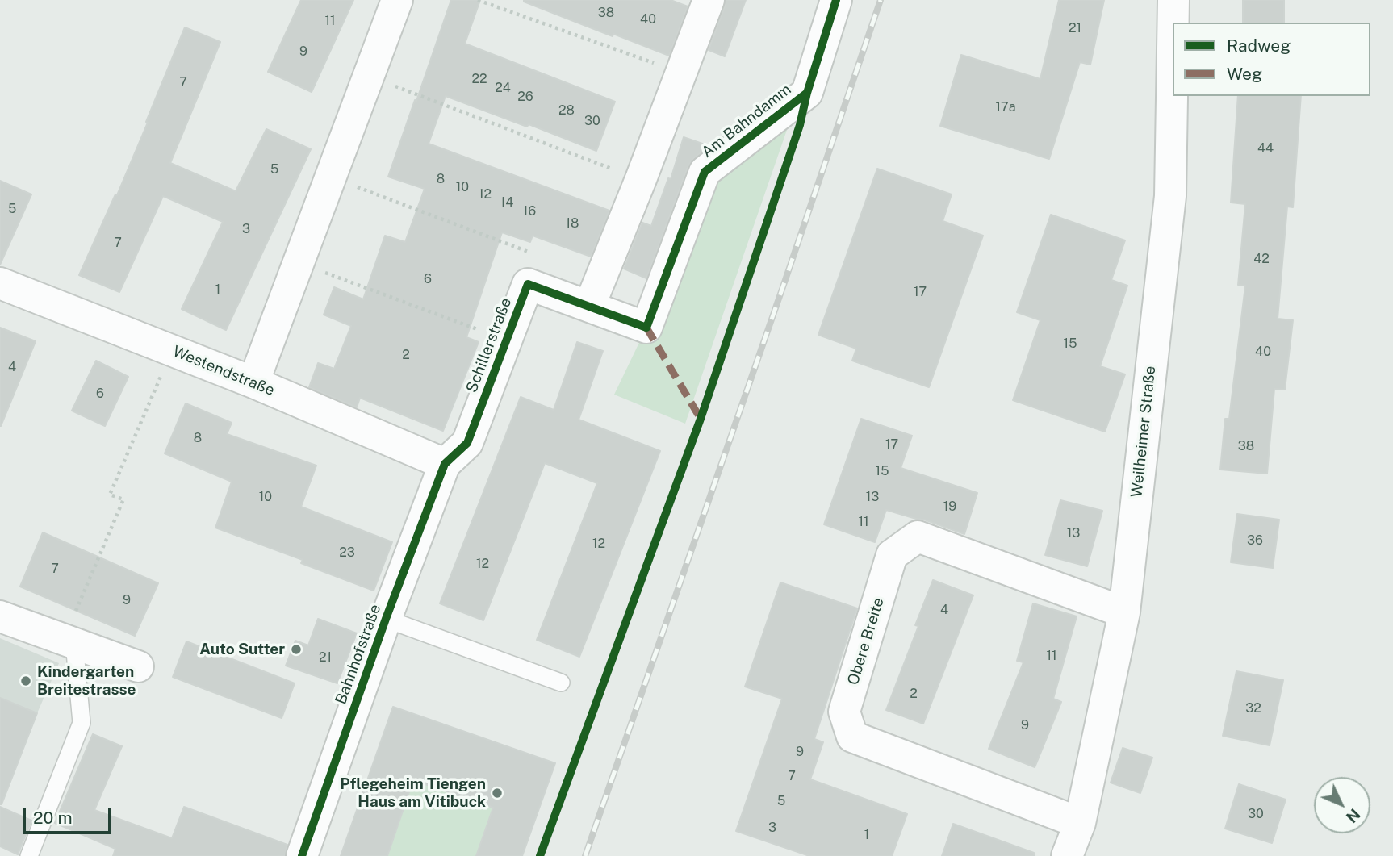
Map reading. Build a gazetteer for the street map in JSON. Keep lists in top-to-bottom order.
{
  "streets": {
    "street": [
      "Am Bahndamm",
      "Schillerstraße",
      "Westendstraße",
      "Weilheimer Straße",
      "Obere Breite",
      "Bahnhofstraße"
    ]
  },
  "crossings": [
    ["Am Bahndamm", "Schillerstraße"],
    ["Schillerstraße", "Westendstraße"],
    ["Schillerstraße", "Bahnhofstraße"],
    ["Westendstraße", "Bahnhofstraße"],
    ["Weilheimer Straße", "Obere Breite"]
  ],
  "places": ["Auto Sutter", "Kindergarten Breitestrasse", "Pflegeheim Tiengen Haus am Vitibuck"],
  "house_numbers": [
    "38",
    "40",
    "11",
    "21",
    "9",
    "22",
    "7",
    "24",
    "26",
    "17a",
    "28",
    "30",
    "44",
    "5",
    "8",
    "10",
    "12",
    "14",
    "5",
    "16",
    "18",
    "3",
    "7",
    "42",
    "6",
    "1",
    "17",
    "15",
    "40",
    "2",
    "4",
    "6",
    "8",
    "17",
    "38",
    "15",
    "10",
    "13",
    "19",
    "11",
    "13",
    "36",
    "12",
    "23",
    "12",
    "7",
    "9",
    "4",
    "11",
    "21",
    "2",
    "32",
    "9",
    "9",
    "7",
    "5",
    "30",
    "3",
    "1"
  ],
  "legend": ["Radweg", "Weg"],
  "scale_bar": "20 m",
  "north": "bottom right"
}
